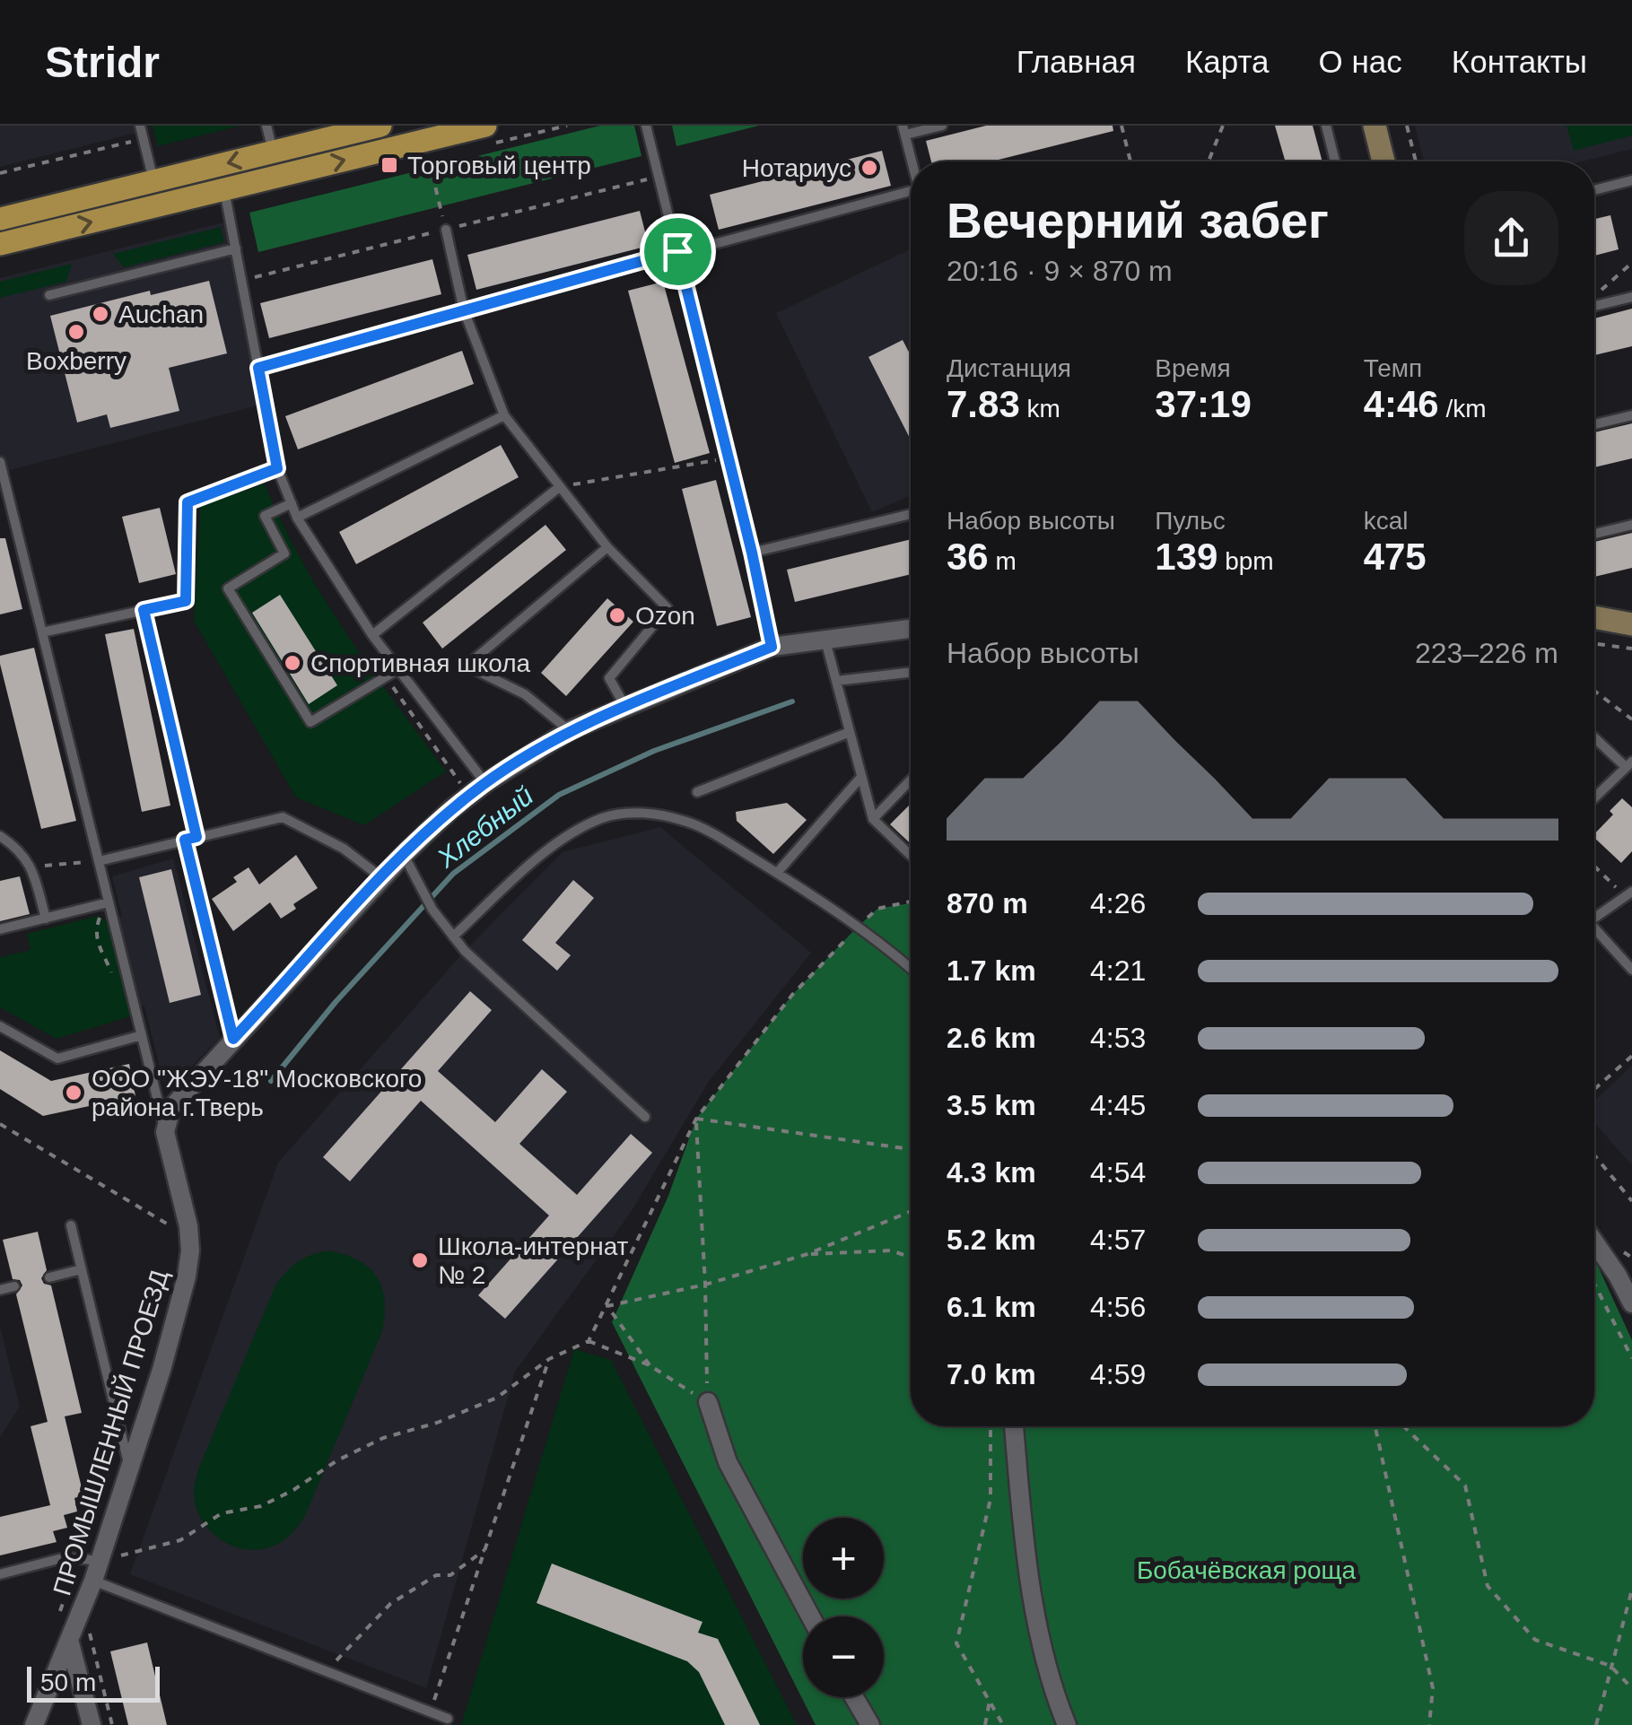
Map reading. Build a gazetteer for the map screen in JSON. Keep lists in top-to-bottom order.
{
  "streets": {
    "street": ["ПРОМЫШЛЕННЫЙ ПРОЕЗД"]
  },
  "water": ["Хлебный"],
  "parks": ["Бобачёвская роща"],
  "places": {
    "transit": ["Торговый центр"],
    "other": [
      "Нотариус",
      "Auchan",
      "Boxberry",
      "Ozon",
      "Спортивная школа",
      "ООО \"ЖЭУ-18\" Московского района г.Тверь",
      "Школа-интернат № 2"
    ]
  },
  "scale_bar": "50 m",
  "page": {
    "header": "Stridr",
    "nav": [
      "Главная",
      "Карта",
      "О нас",
      "Контакты"
    ],
    "heading": ["Вечерний забег", "20:16 · 9 × 870 m"],
    "stats": [
      ["Дистанция", "7.83 km"],
      ["Время", "37:19"],
      ["Темп", "4:46 /km"],
      ["Набор высоты", "36 m"],
      ["Пульс", "139 bpm"],
      ["kcal", "475"]
    ],
    "chart": ["Набор высоты", "223–226 m"],
    "list": [
      {
        "name": "870 m",
        "note": "4:26"
      },
      {
        "name": "1.7 km",
        "note": "4:21"
      },
      {
        "name": "2.6 km",
        "note": "4:53"
      },
      {
        "name": "3.5 km",
        "note": "4:45"
      },
      {
        "name": "4.3 km",
        "note": "4:54"
      },
      {
        "name": "5.2 km",
        "note": "4:57"
      },
      {
        "name": "6.1 km",
        "note": "4:56"
      },
      {
        "name": "7.0 km",
        "note": "4:59"
      }
    ],
    "map_buttons": ["+", "−"],
    "scale": "50 m"
  }
}
